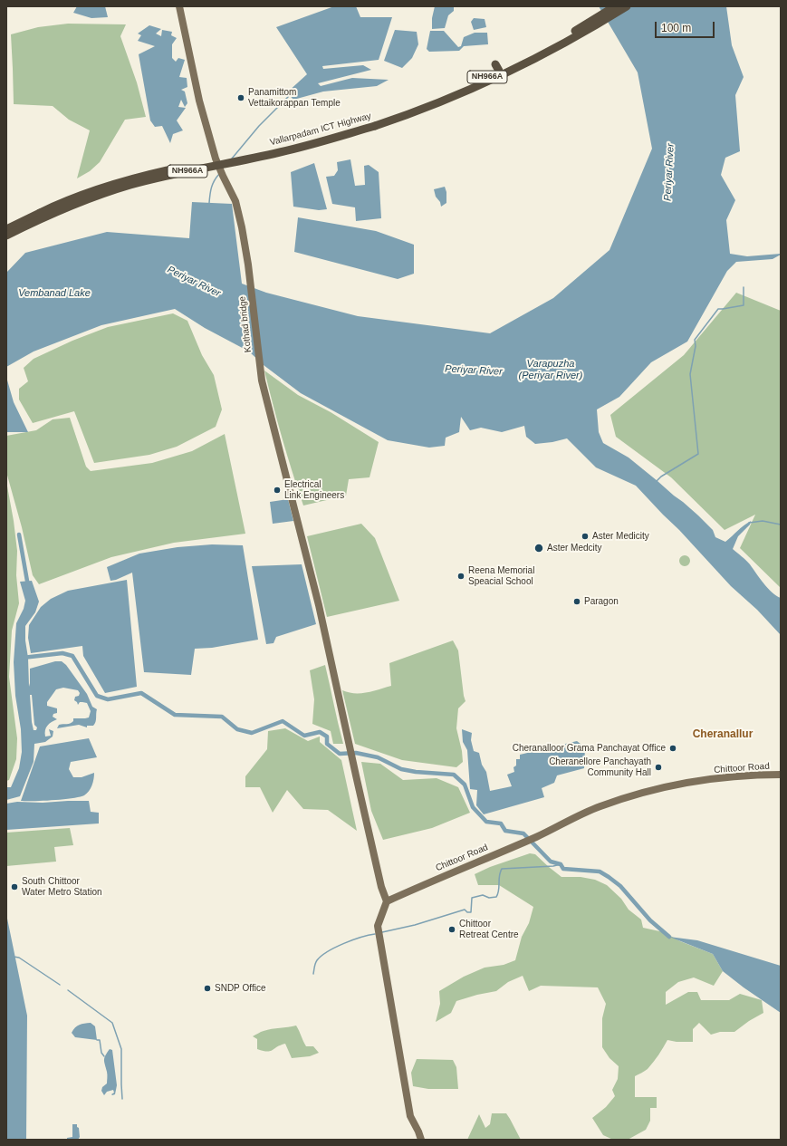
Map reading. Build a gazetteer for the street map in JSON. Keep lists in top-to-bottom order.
{
  "streets": {
    "highway": ["NH966A", "Vallarpadam ICT Highway"],
    "main road": ["Kothad bridge", "Chittoor Road"]
  },
  "crossings": [
    ["Kothad bridge", "Chittoor Road"]
  ],
  "districts": ["Cheranallur"],
  "water": ["Periyar River", "Vembanad Lake", "Varapuzha (Periyar River)"],
  "places": [
    "Panamittom Vettaikorappan Temple",
    "Electrical Link Engineers",
    "Aster Medicity",
    "Aster Medcity",
    "Reena Memorial Speacial School",
    "Paragon",
    "Cheranalloor Grama Panchayat Office",
    "Cheranellore Panchayath Community Hall",
    "South Chittoor Water Metro Station",
    "Chittoor Retreat Centre",
    "SNDP Office"
  ],
  "scale_bar": "100 m"
}
